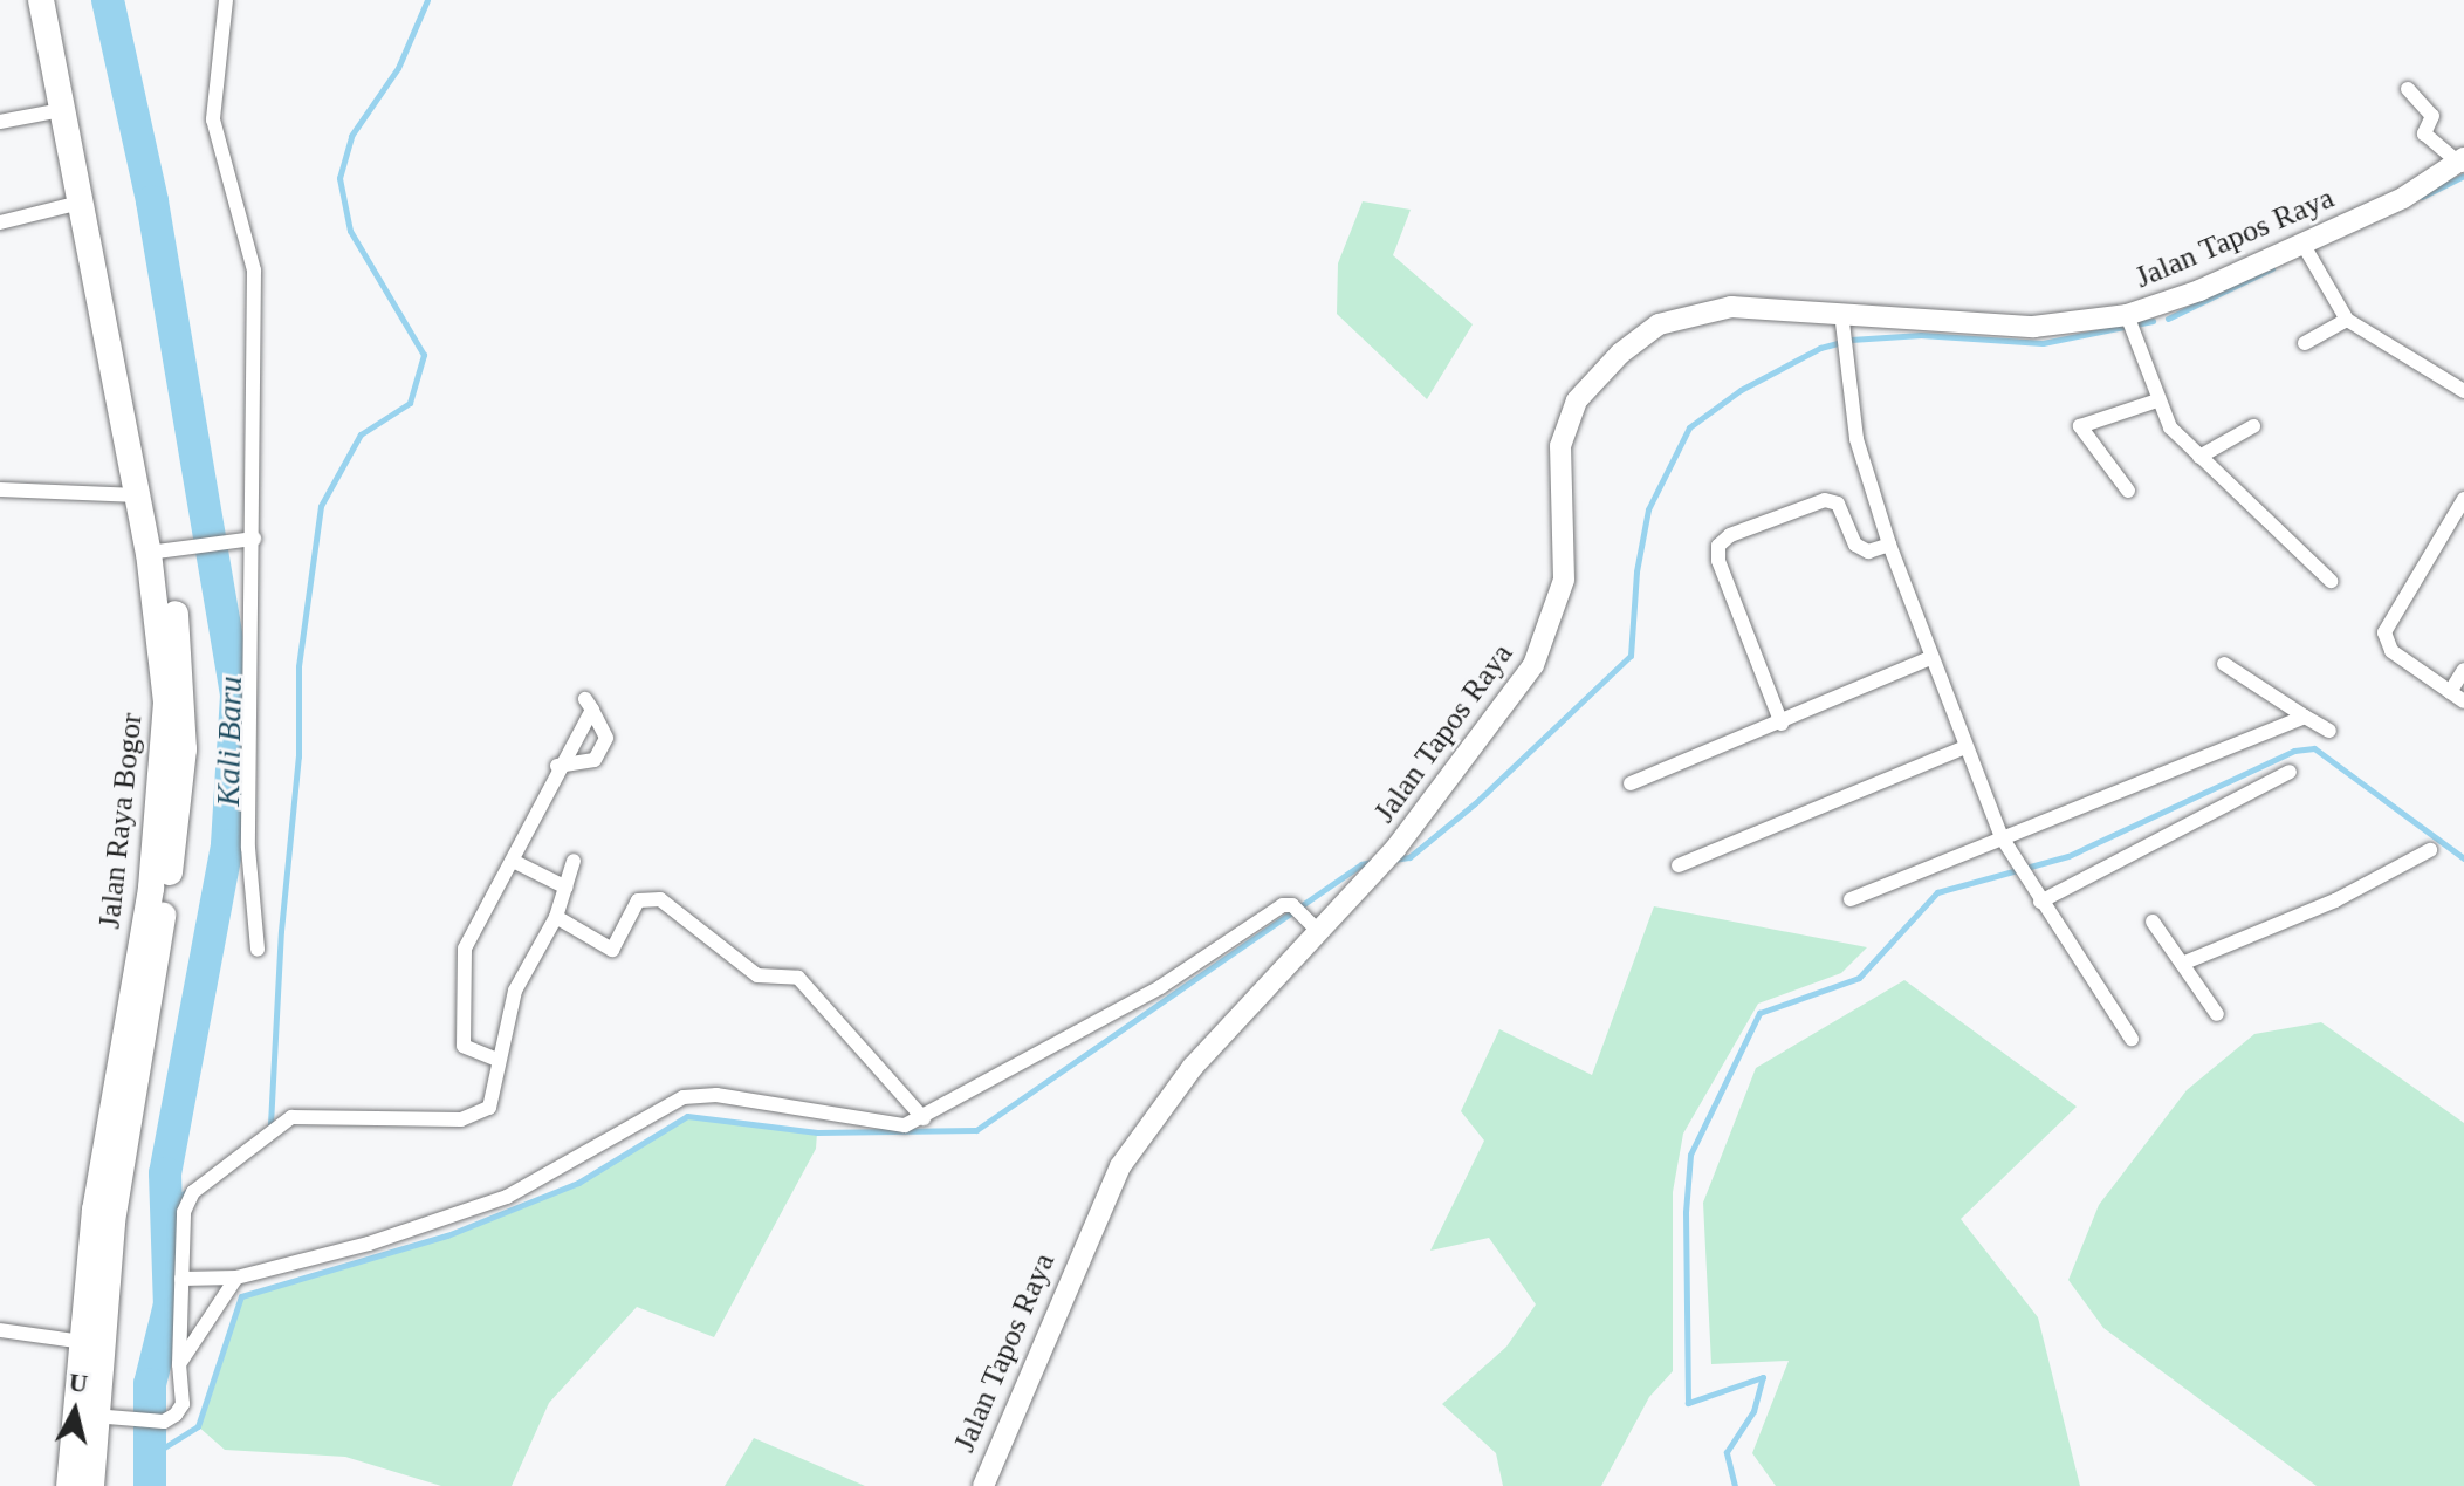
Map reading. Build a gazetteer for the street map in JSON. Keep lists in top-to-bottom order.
{
  "streets": {
    "highway": ["Jalan Raya Bogor"],
    "main road": ["Jalan Tapos Raya"]
  },
  "water": ["Kali Baru"],
  "north": "top"
}
